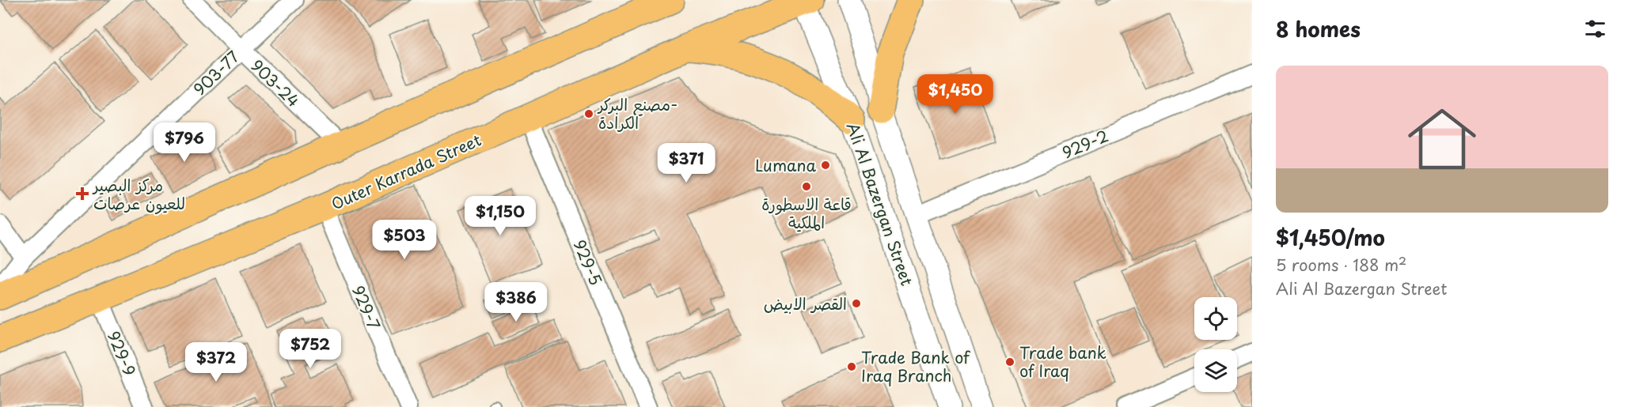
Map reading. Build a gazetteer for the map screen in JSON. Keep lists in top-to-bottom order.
{
  "streets": {
    "main road": ["Outer Karrada Street"],
    "street": [
      "903-77",
      "903-24",
      "929-2",
      "Ali Al Bazergan Street",
      "929-5",
      "929-7",
      "929-9"
    ]
  },
  "crossings": [
    ["903-77", "903-24"],
    ["929-2", "Ali Al Bazergan Street"],
    ["Outer Karrada Street", "Ali Al Bazergan Street"],
    ["Outer Karrada Street", "929-5"],
    ["Outer Karrada Street", "929-7"],
    ["Outer Karrada Street", "929-9"]
  ],
  "places": {
    "other": [
      "مصنع البركر- الكرادة",
      "Lumana",
      "قاعة الاسطورة الملكية",
      "القصر الابيض",
      "Trade bank of Iraq",
      "Trade Bank of Iraq Branch"
    ],
    "health": ["مركز البصير للعيون عرصات"]
  },
  "page": {
    "heading": "8 homes",
    "list": [
      {
        "name": "$1,450/mo",
        "note": "5 rooms · 188 m² · Ali Al Bazergan Street"
      }
    ],
    "price": [
      "$1,450",
      "$796",
      "$371",
      "$1,150",
      "$503",
      "$386",
      "$752",
      "$372"
    ]
  }
}
